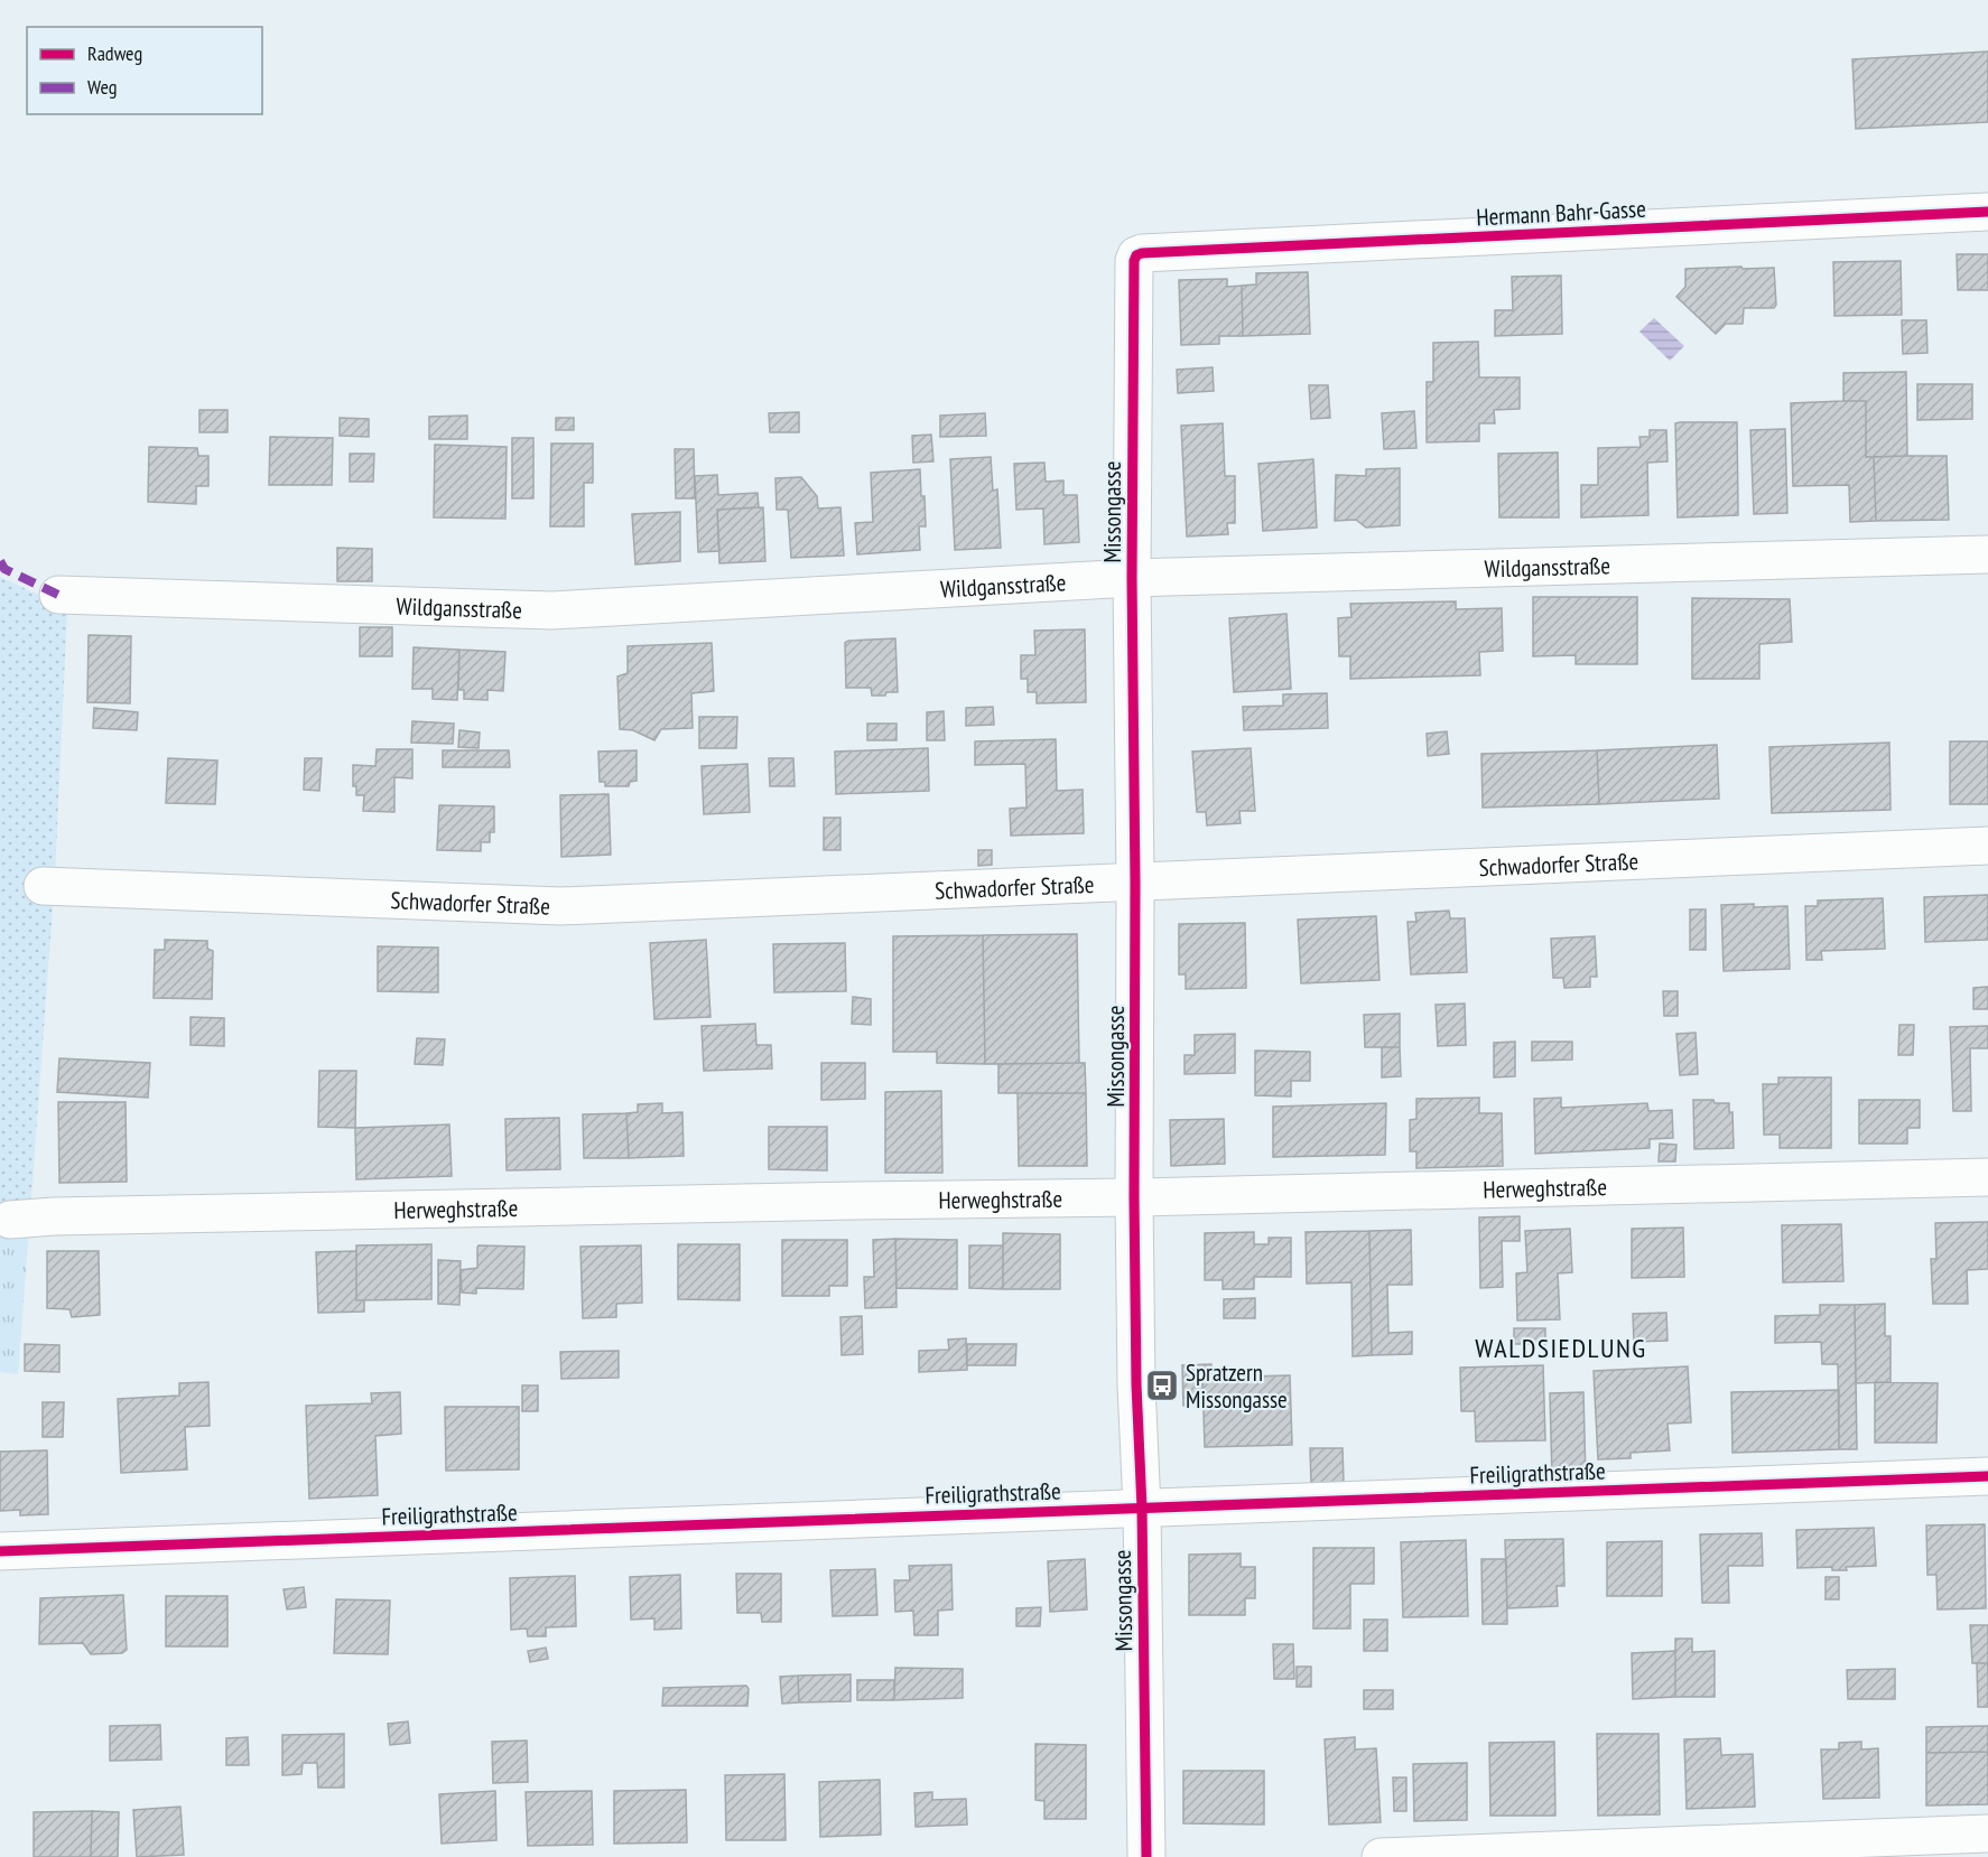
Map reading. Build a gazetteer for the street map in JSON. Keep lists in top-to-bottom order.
{
  "streets": {
    "street": [
      "Hermann Bahr-Gasse",
      "Missongasse",
      "Wildgansstraße",
      "Schwadorfer Straße",
      "Herweghstraße",
      "Freiligrathstraße"
    ]
  },
  "crossings": [
    ["Hermann Bahr-Gasse", "Missongasse"],
    ["Missongasse", "Wildgansstraße"],
    ["Missongasse", "Schwadorfer Straße"],
    ["Missongasse", "Herweghstraße"],
    ["Missongasse", "Freiligrathstraße"]
  ],
  "districts": ["WALDSIEDLUNG"],
  "places": {
    "bus stop": ["Spratzern Missongasse"]
  },
  "legend": ["Radweg", "Weg"]
}
